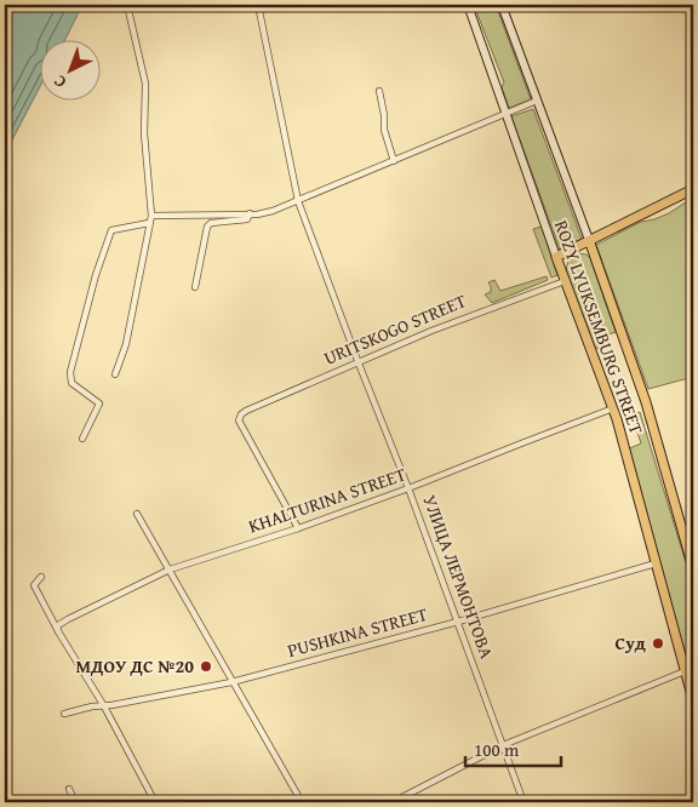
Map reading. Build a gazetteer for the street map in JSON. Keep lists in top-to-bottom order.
{
  "streets": {
    "main road": ["ROZY LYUKSEMBURG STREET"],
    "street": [
      "URITSKOGO STREET",
      "KHALTURINA STREET",
      "УЛИЦА ЛЕРМОНТОВА",
      "PUSHKINA STREET"
    ]
  },
  "crossings": [
    ["ROZY LYUKSEMBURG STREET", "URITSKOGO STREET"],
    ["ROZY LYUKSEMBURG STREET", "KHALTURINA STREET"],
    ["ROZY LYUKSEMBURG STREET", "PUSHKINA STREET"],
    ["URITSKOGO STREET", "KHALTURINA STREET"],
    ["URITSKOGO STREET", "УЛИЦА ЛЕРМОНТОВА"],
    ["KHALTURINA STREET", "УЛИЦА ЛЕРМОНТОВА"],
    ["УЛИЦА ЛЕРМОНТОВА", "PUSHKINA STREET"]
  ],
  "places": ["Суд", "МДОУ ДС №20"],
  "scale_bar": "100 m",
  "north": "bottom left"
}
